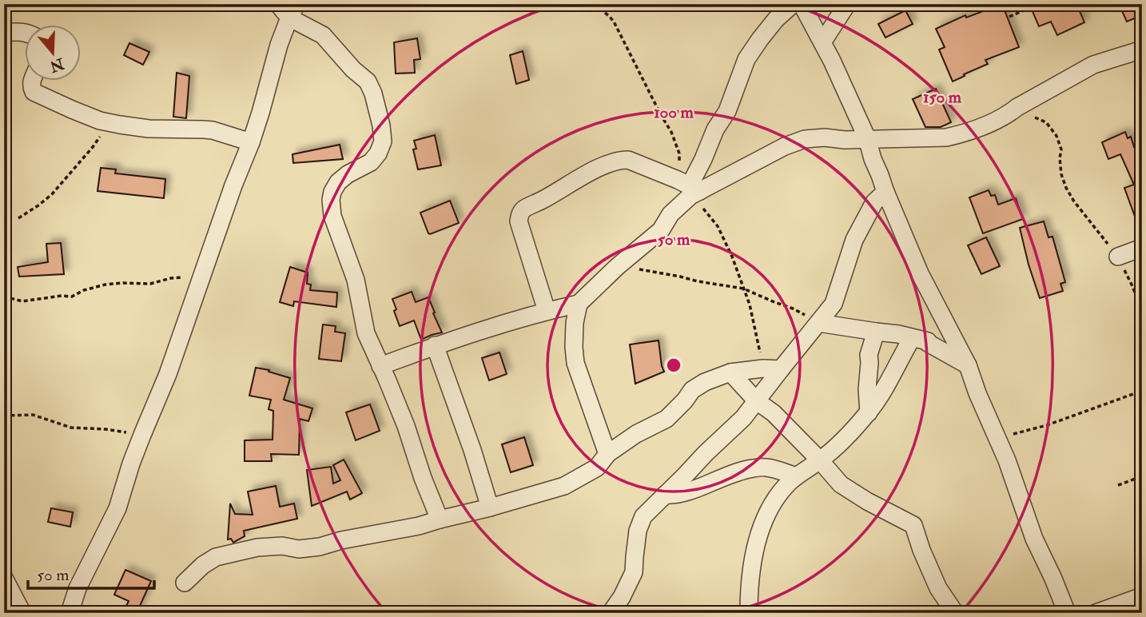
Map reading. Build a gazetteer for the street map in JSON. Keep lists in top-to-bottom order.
{
  "scale_bar": "50 m",
  "north": "bottom",
  "rings": ["150 m", "100 m", "50 m"]
}
